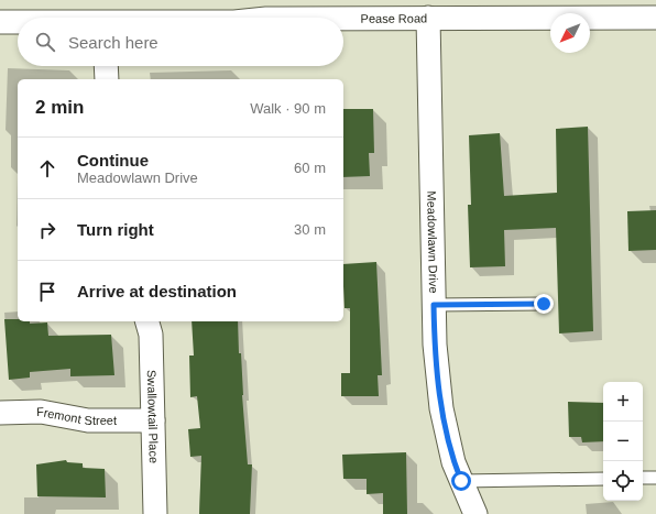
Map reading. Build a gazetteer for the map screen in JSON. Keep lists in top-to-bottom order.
{
  "streets": {
    "street": [
      "Pease Road",
      "Meadowlawn Drive",
      "Fremont Street",
      "Swallowtail Place"
    ]
  },
  "crossings": [
    ["Pease Road", "Meadowlawn Drive"],
    ["Fremont Street", "Swallowtail Place"]
  ],
  "north": "bottom left",
  "page": {
    "search": "Search here",
    "heading": ["2 min", "Walk · 90 m"],
    "list": [
      ["Continue", "Meadowlawn Drive", "60 m"],
      ["Turn right", "30 m"],
      "Arrive at destination"
    ],
    "map_buttons": ["+", "−"]
  }
}
